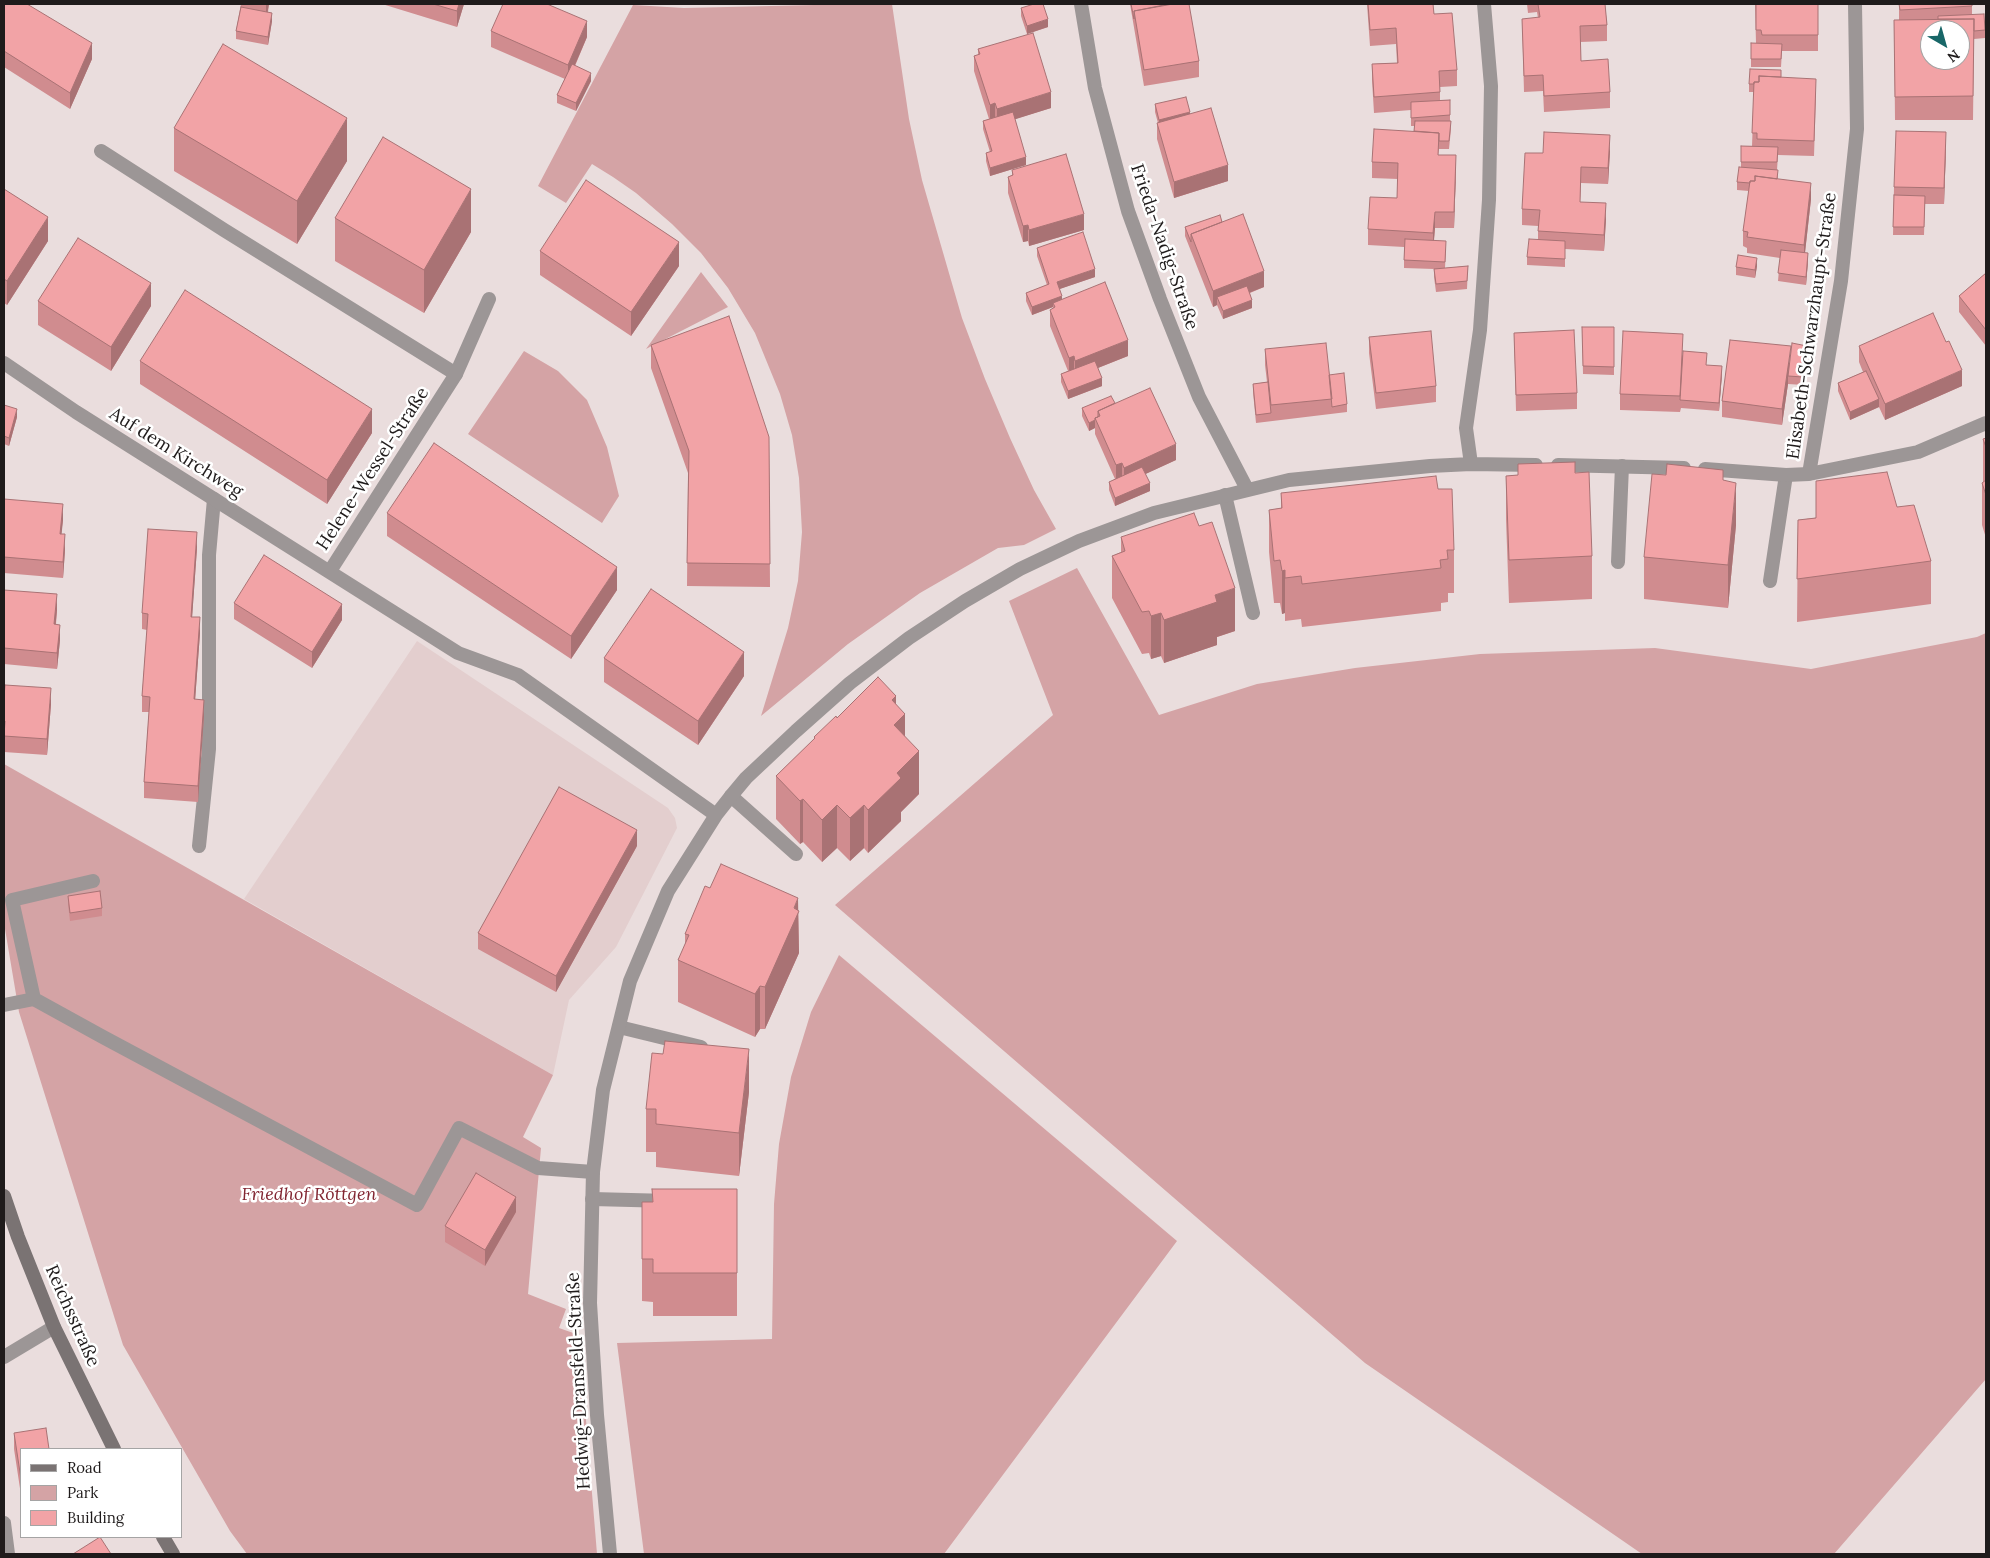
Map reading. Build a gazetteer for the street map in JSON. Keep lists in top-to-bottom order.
{
  "streets": {
    "main road": ["Reichsstraße"],
    "street": [
      "Frieda-Nadig-Straße",
      "Elisabeth-Schwarzhaupt-Straße",
      "Auf dem Kirchweg",
      "Helene-Wessel-Straße",
      "Hedwig-Dransfeld-Straße"
    ]
  },
  "crossings": [
    ["Frieda-Nadig-Straße", "Hedwig-Dransfeld-Straße"],
    ["Elisabeth-Schwarzhaupt-Straße", "Hedwig-Dransfeld-Straße"],
    ["Auf dem Kirchweg", "Helene-Wessel-Straße"],
    ["Helene-Wessel-Straße", "Hedwig-Dransfeld-Straße"]
  ],
  "parks": ["Friedhof Röttgen"],
  "legend": ["Road", "Park", "Building"],
  "north": "bottom right"
}
